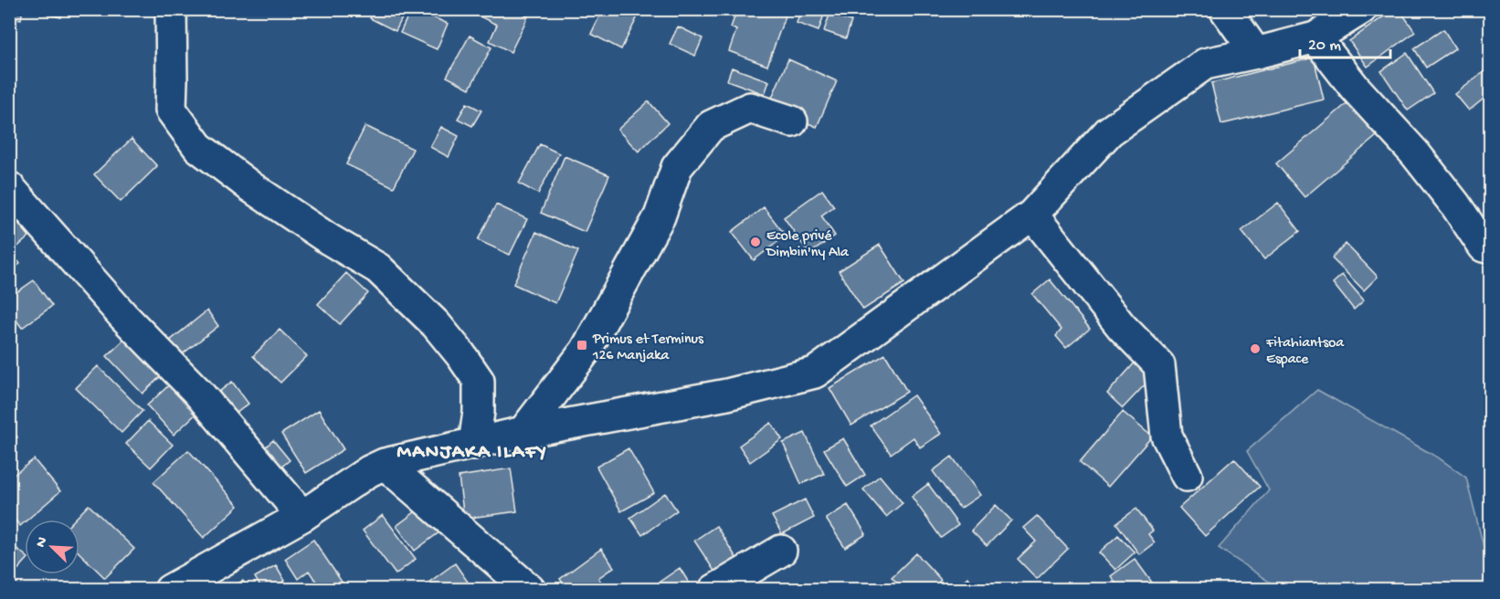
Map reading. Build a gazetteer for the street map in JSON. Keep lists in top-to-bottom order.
{
  "districts": ["MANJAKA ILAFY"],
  "places": {
    "other": ["Ecole privé Dimbin'ny Ala", "Fitahiantsoa Espace"],
    "transit": ["Primus et Terminus 126 Manjaka"]
  },
  "scale_bar": "20 m",
  "north": "top left"
}
